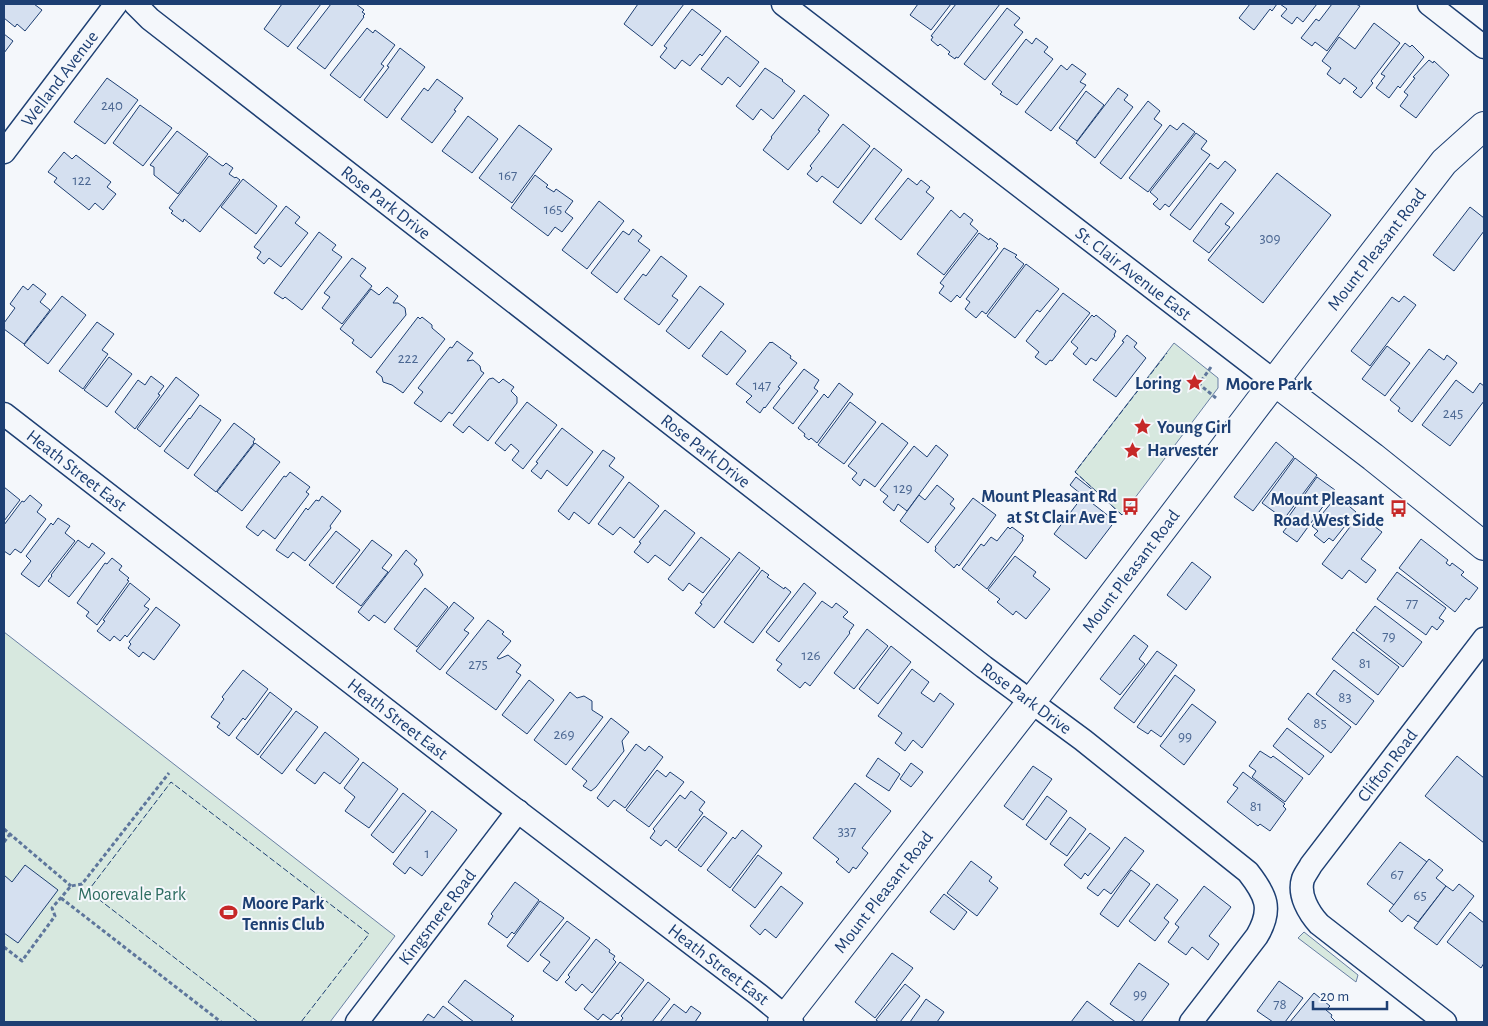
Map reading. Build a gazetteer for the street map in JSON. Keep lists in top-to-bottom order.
{
  "streets": {
    "main road": ["Mount Pleasant Road", "St. Clair Avenue East"],
    "street": [
      "Welland Avenue",
      "Rose Park Drive",
      "Heath Street East",
      "Clifton Road",
      "Kingsmere Road"
    ]
  },
  "crossings": [
    ["Rose Park Drive", "Mount Pleasant Road"],
    ["Mount Pleasant Road", "St. Clair Avenue East"],
    ["Mount Pleasant Road", "Heath Street East"],
    ["Heath Street East", "Kingsmere Road"]
  ],
  "districts": ["Moore Park"],
  "parks": ["Moorevale Park"],
  "places": {
    "place": ["Loring", "Young Girl", "Harvester"],
    "bus stop": ["Mount Pleasant Rd at St Clair Ave E", "Mount Pleasant Road West Side"],
    "sports": ["Moore Park Tennis Club"]
  },
  "house_numbers": [
    "240",
    "167",
    "122",
    "165",
    "309",
    "222",
    "147",
    "245",
    "129",
    "77",
    "79",
    "126",
    "81",
    "275",
    "83",
    "85",
    "269",
    "99",
    "81",
    "337",
    "1",
    "67",
    "65",
    "99",
    "78"
  ],
  "scale_bar": "20 m"
}
